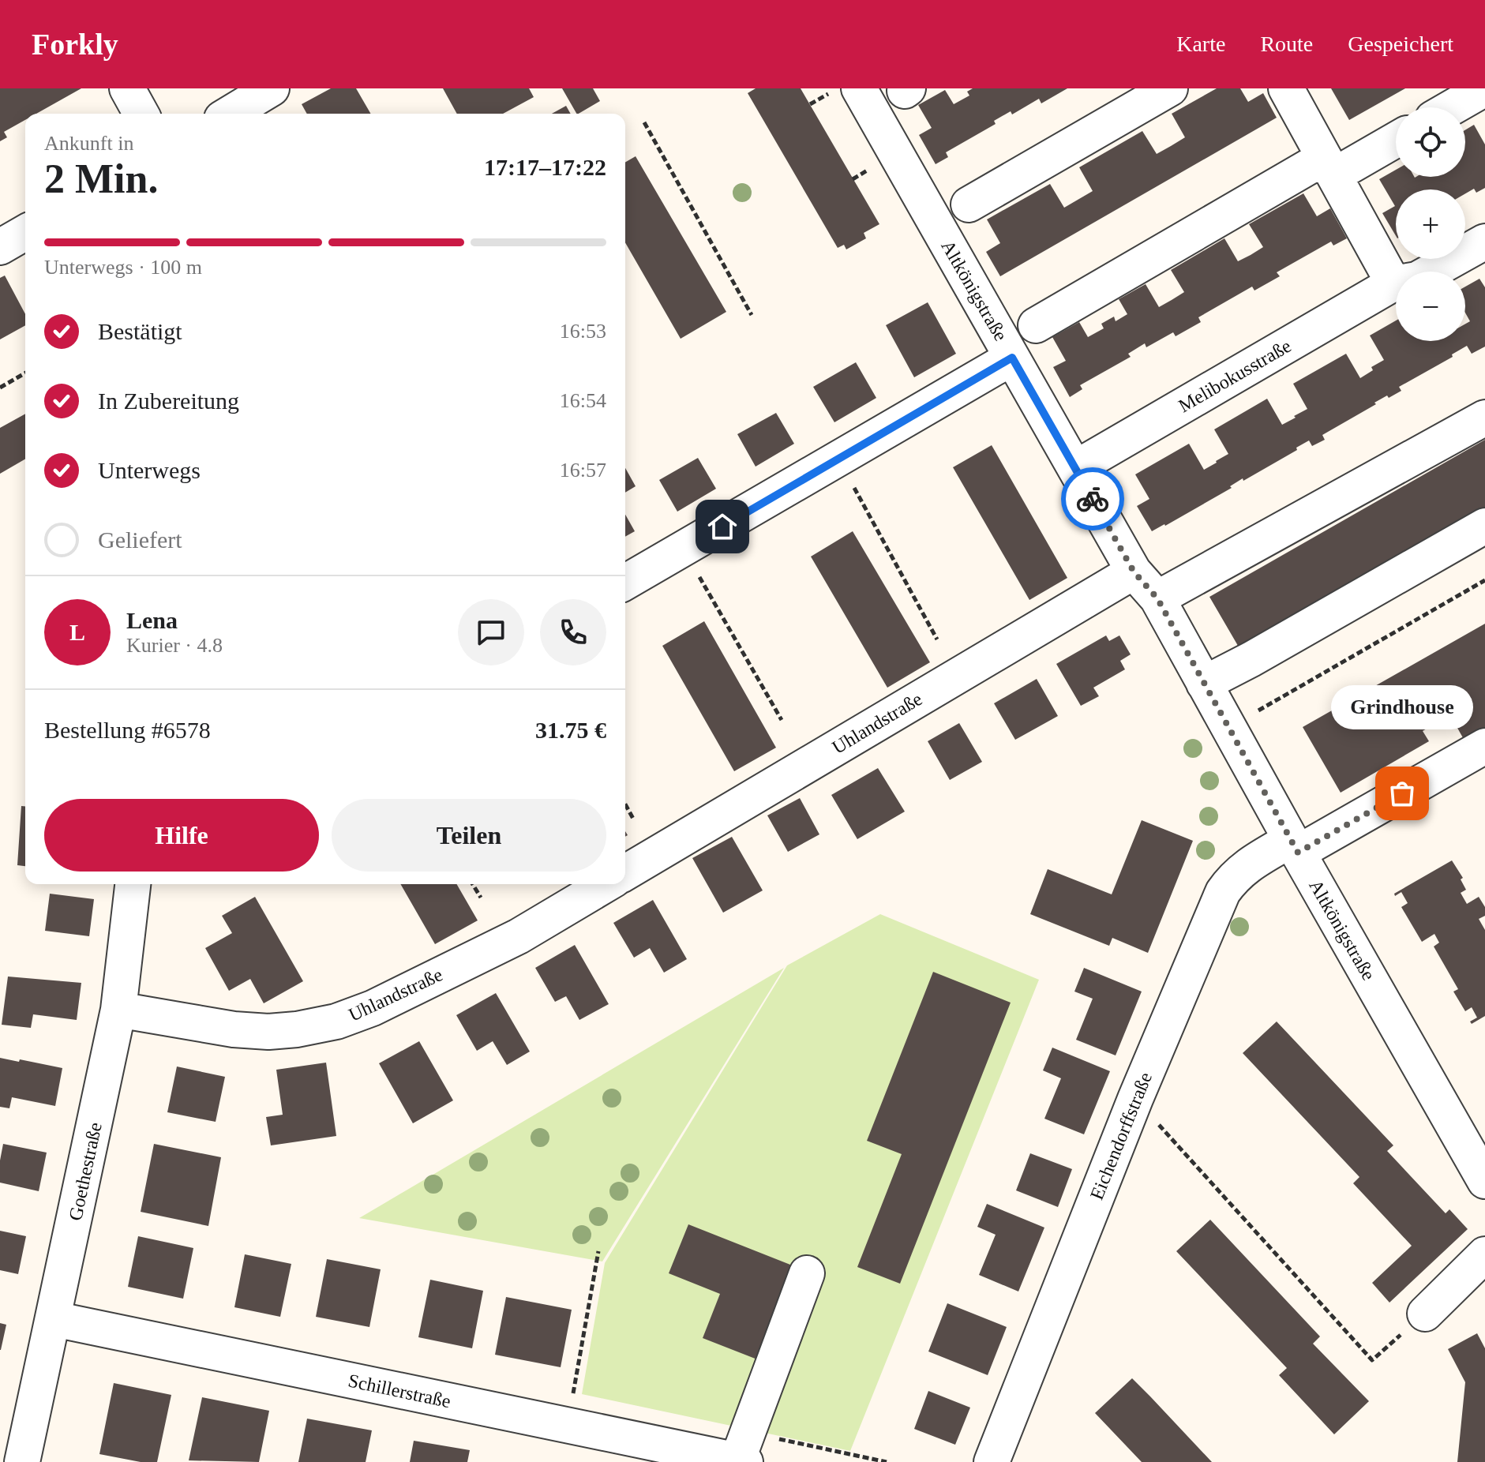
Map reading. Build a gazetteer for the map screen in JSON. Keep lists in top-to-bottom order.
{
  "streets": {
    "street": [
      "Altkönigstraße",
      "Melibokusstraße",
      "Uhlandstraße",
      "Eichendorffstraße",
      "Goethestraße",
      "Schillerstraße"
    ]
  },
  "crossings": [
    ["Altkönigstraße", "Melibokusstraße"],
    ["Altkönigstraße", "Uhlandstraße"],
    ["Altkönigstraße", "Eichendorffstraße"],
    ["Uhlandstraße", "Goethestraße"],
    ["Goethestraße", "Schillerstraße"]
  ],
  "places": ["Grindhouse"],
  "page": {
    "header": "Forkly",
    "nav": ["Karte", "Route", "Gespeichert"],
    "map_buttons": ["+", "−"],
    "heading": ["2 Min.", "Ankunft in", "17:17–17:22"],
    "panel": [
      "Lena",
      "Kurier · 4.8",
      "Bestellung #6578",
      "31.75 €"
    ],
    "bar": "Unterwegs · 100 m",
    "list": [
      ["Bestätigt", "16:53"],
      ["In Zubereitung", "16:54"],
      ["Unterwegs", "16:57"],
      "Geliefert"
    ],
    "round": "L",
    "bubble": "Grindhouse",
    "buttons": ["Hilfe", "Teilen"]
  }
}
